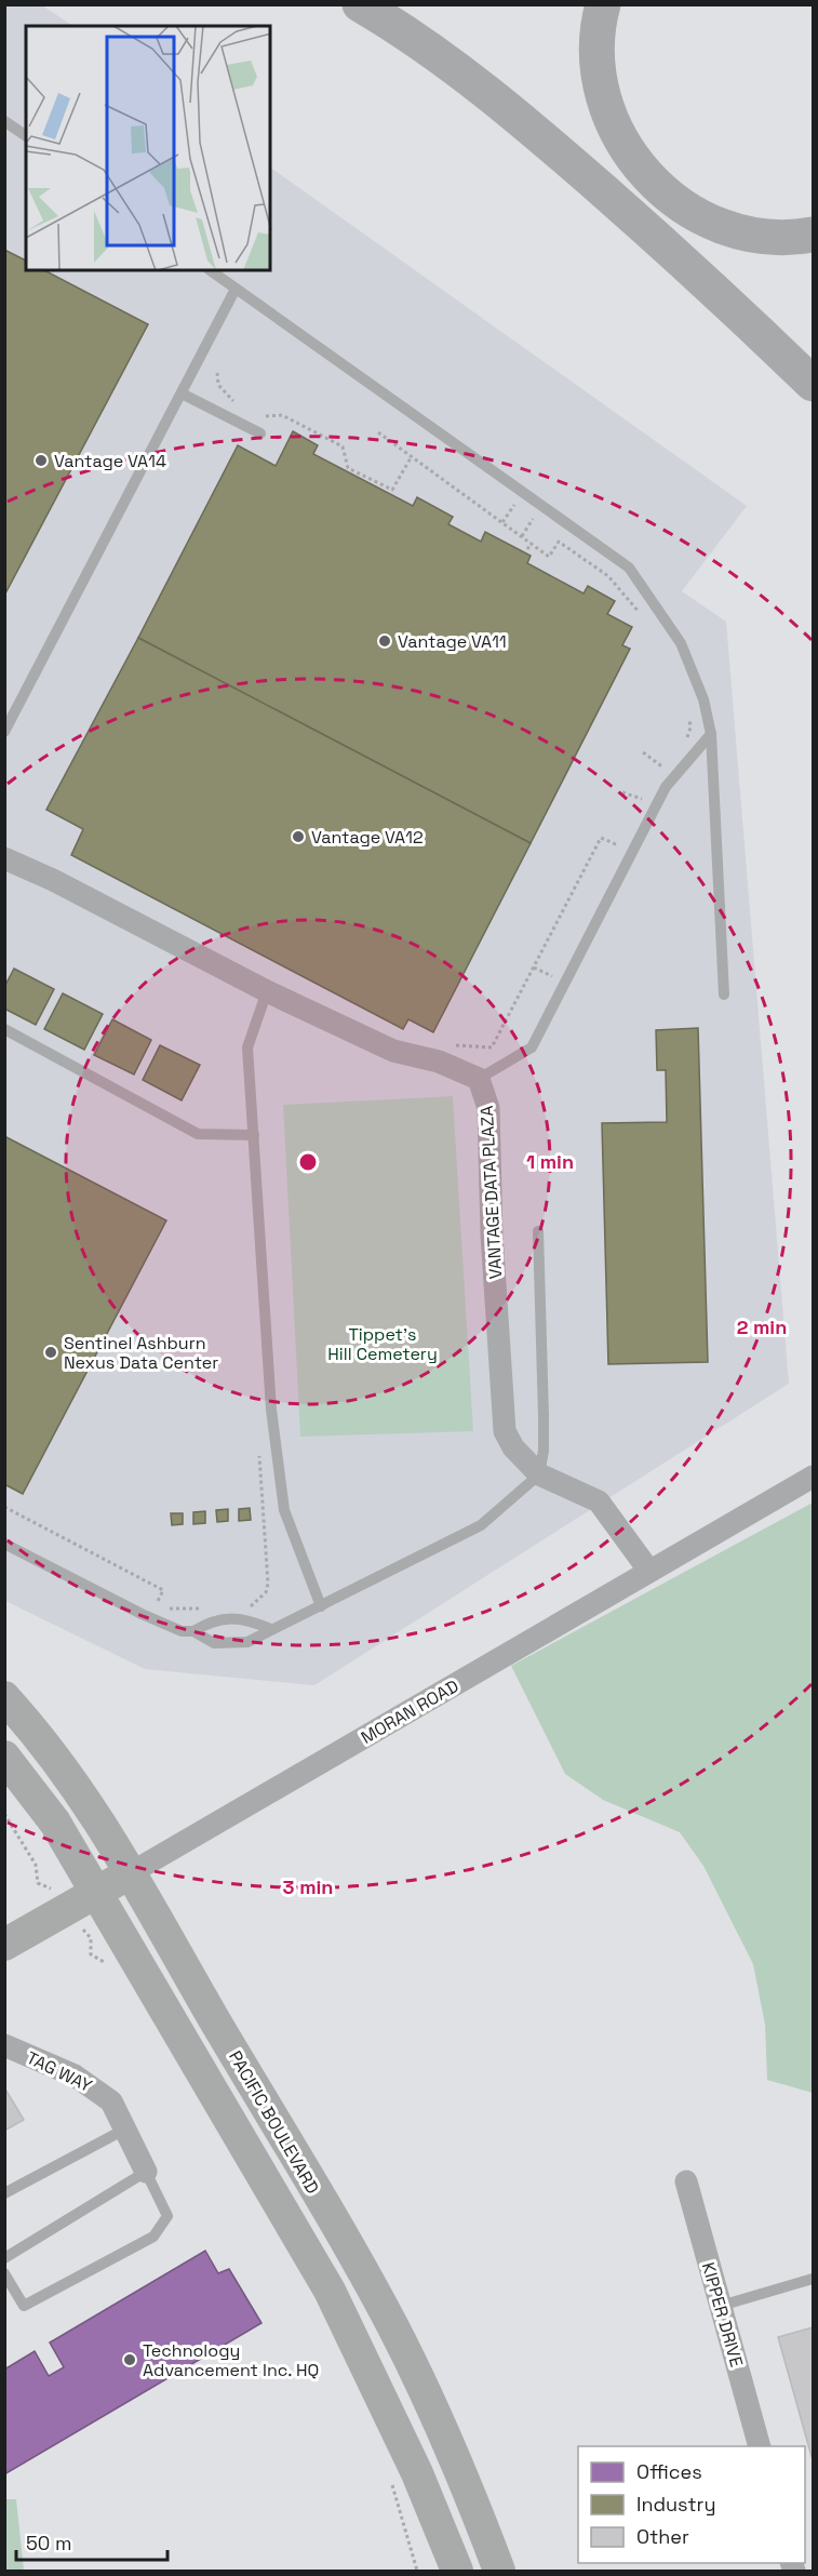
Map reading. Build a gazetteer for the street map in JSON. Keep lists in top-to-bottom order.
{
  "streets": {
    "main road": ["MORAN ROAD", "PACIFIC BOULEVARD"],
    "street": ["VANTAGE DATA PLAZA", "TAG WAY", "KIPPER DRIVE"]
  },
  "crossings": [
    ["VANTAGE DATA PLAZA", "MORAN ROAD"],
    ["MORAN ROAD", "PACIFIC BOULEVARD"]
  ],
  "parks": ["Tippet's Hill Cemetery"],
  "places": [
    "Vantage VA14",
    "Vantage VA11",
    "Vantage VA12",
    "Sentinel Ashburn Nexus Data Center",
    "Technology Advancement Inc. HQ"
  ],
  "legend": ["Offices", "Industry", "Other"],
  "scale_bar": "50 m",
  "rings": ["1 min", "2 min", "3 min"]
}
